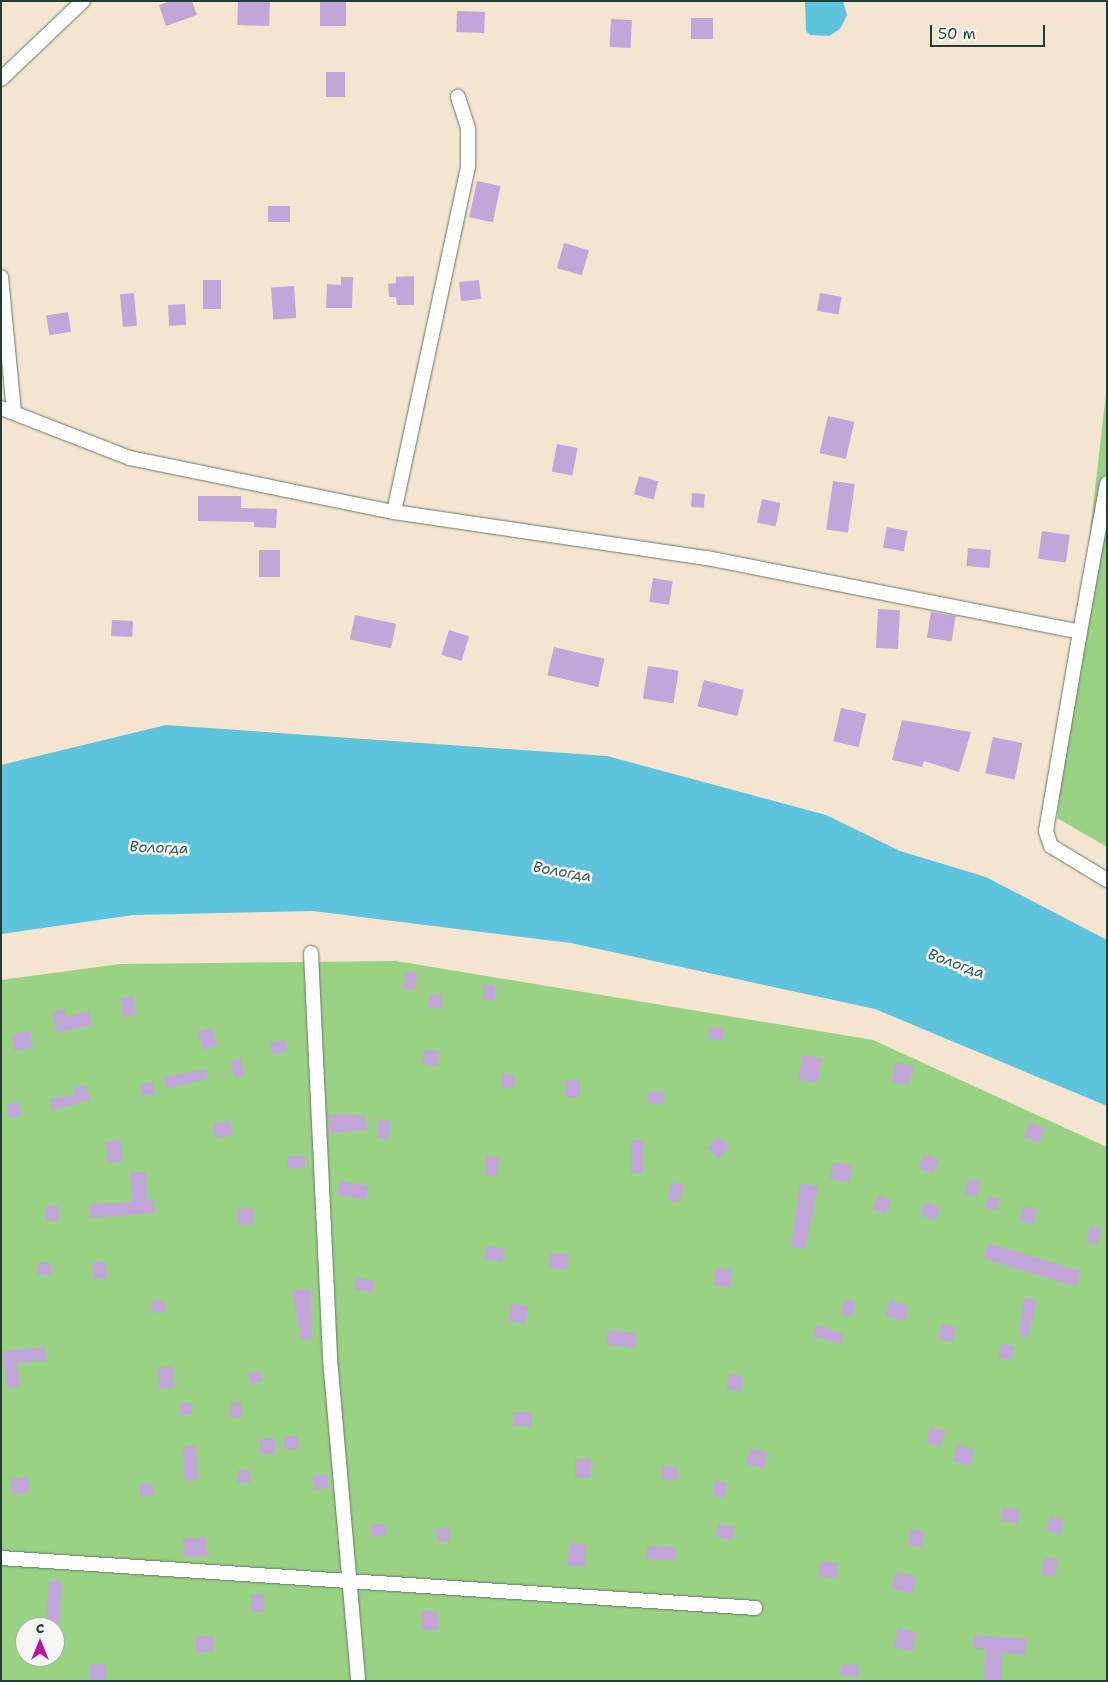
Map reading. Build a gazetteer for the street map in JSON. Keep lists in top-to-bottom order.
{
  "water": ["Вологда"],
  "scale_bar": "50 m",
  "north": "top"
}
